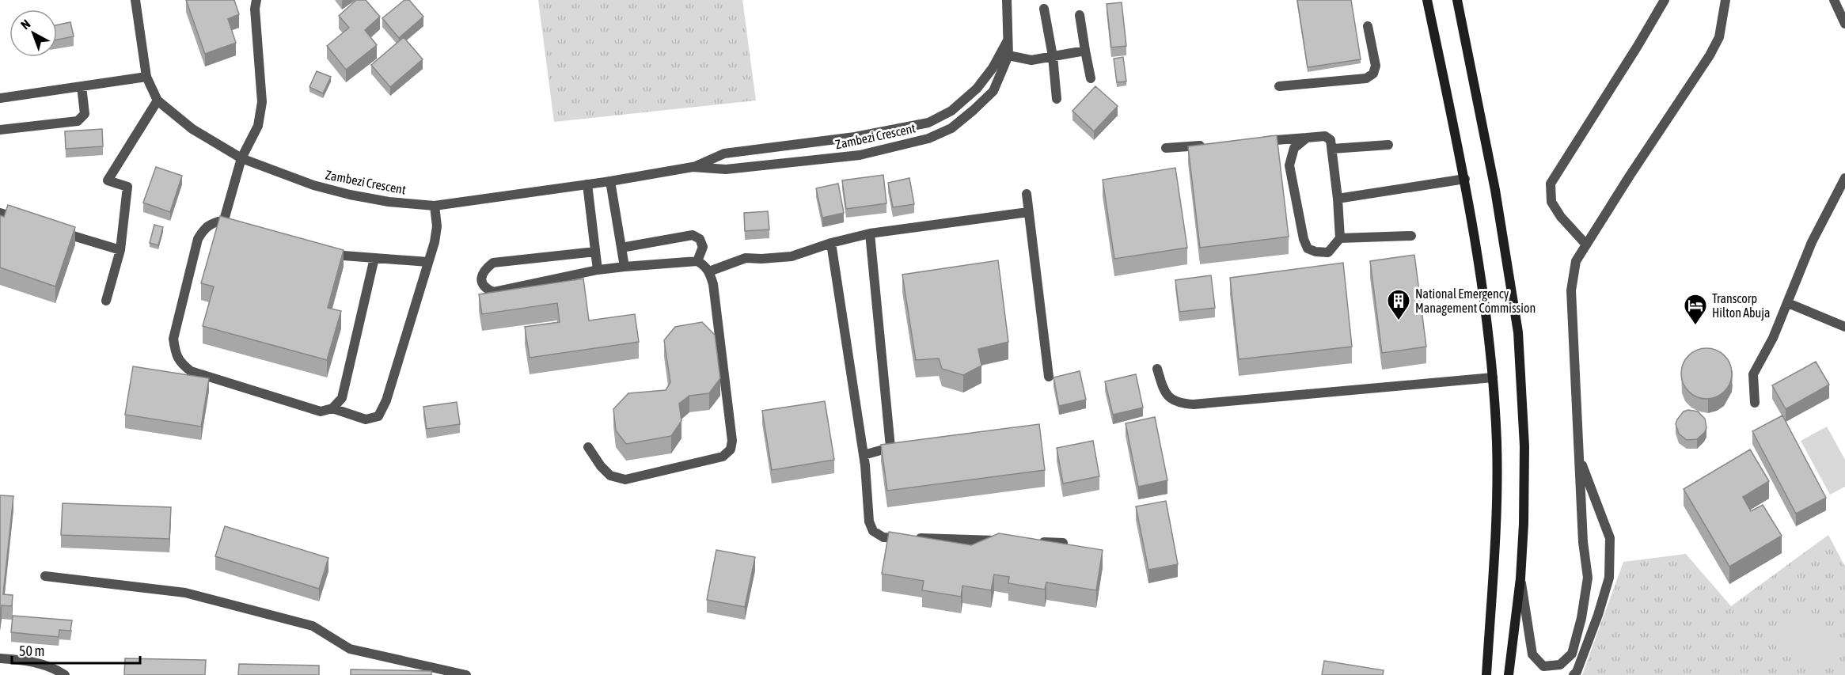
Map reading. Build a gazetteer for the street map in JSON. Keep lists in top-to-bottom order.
{
  "streets": {
    "street": ["Zambezi Crescent"]
  },
  "places": {
    "building": ["National Emergency Management Commission"],
    "hotel": ["Transcorp Hilton Abuja"]
  },
  "scale_bar": "50 m",
  "north": "top left"
}
